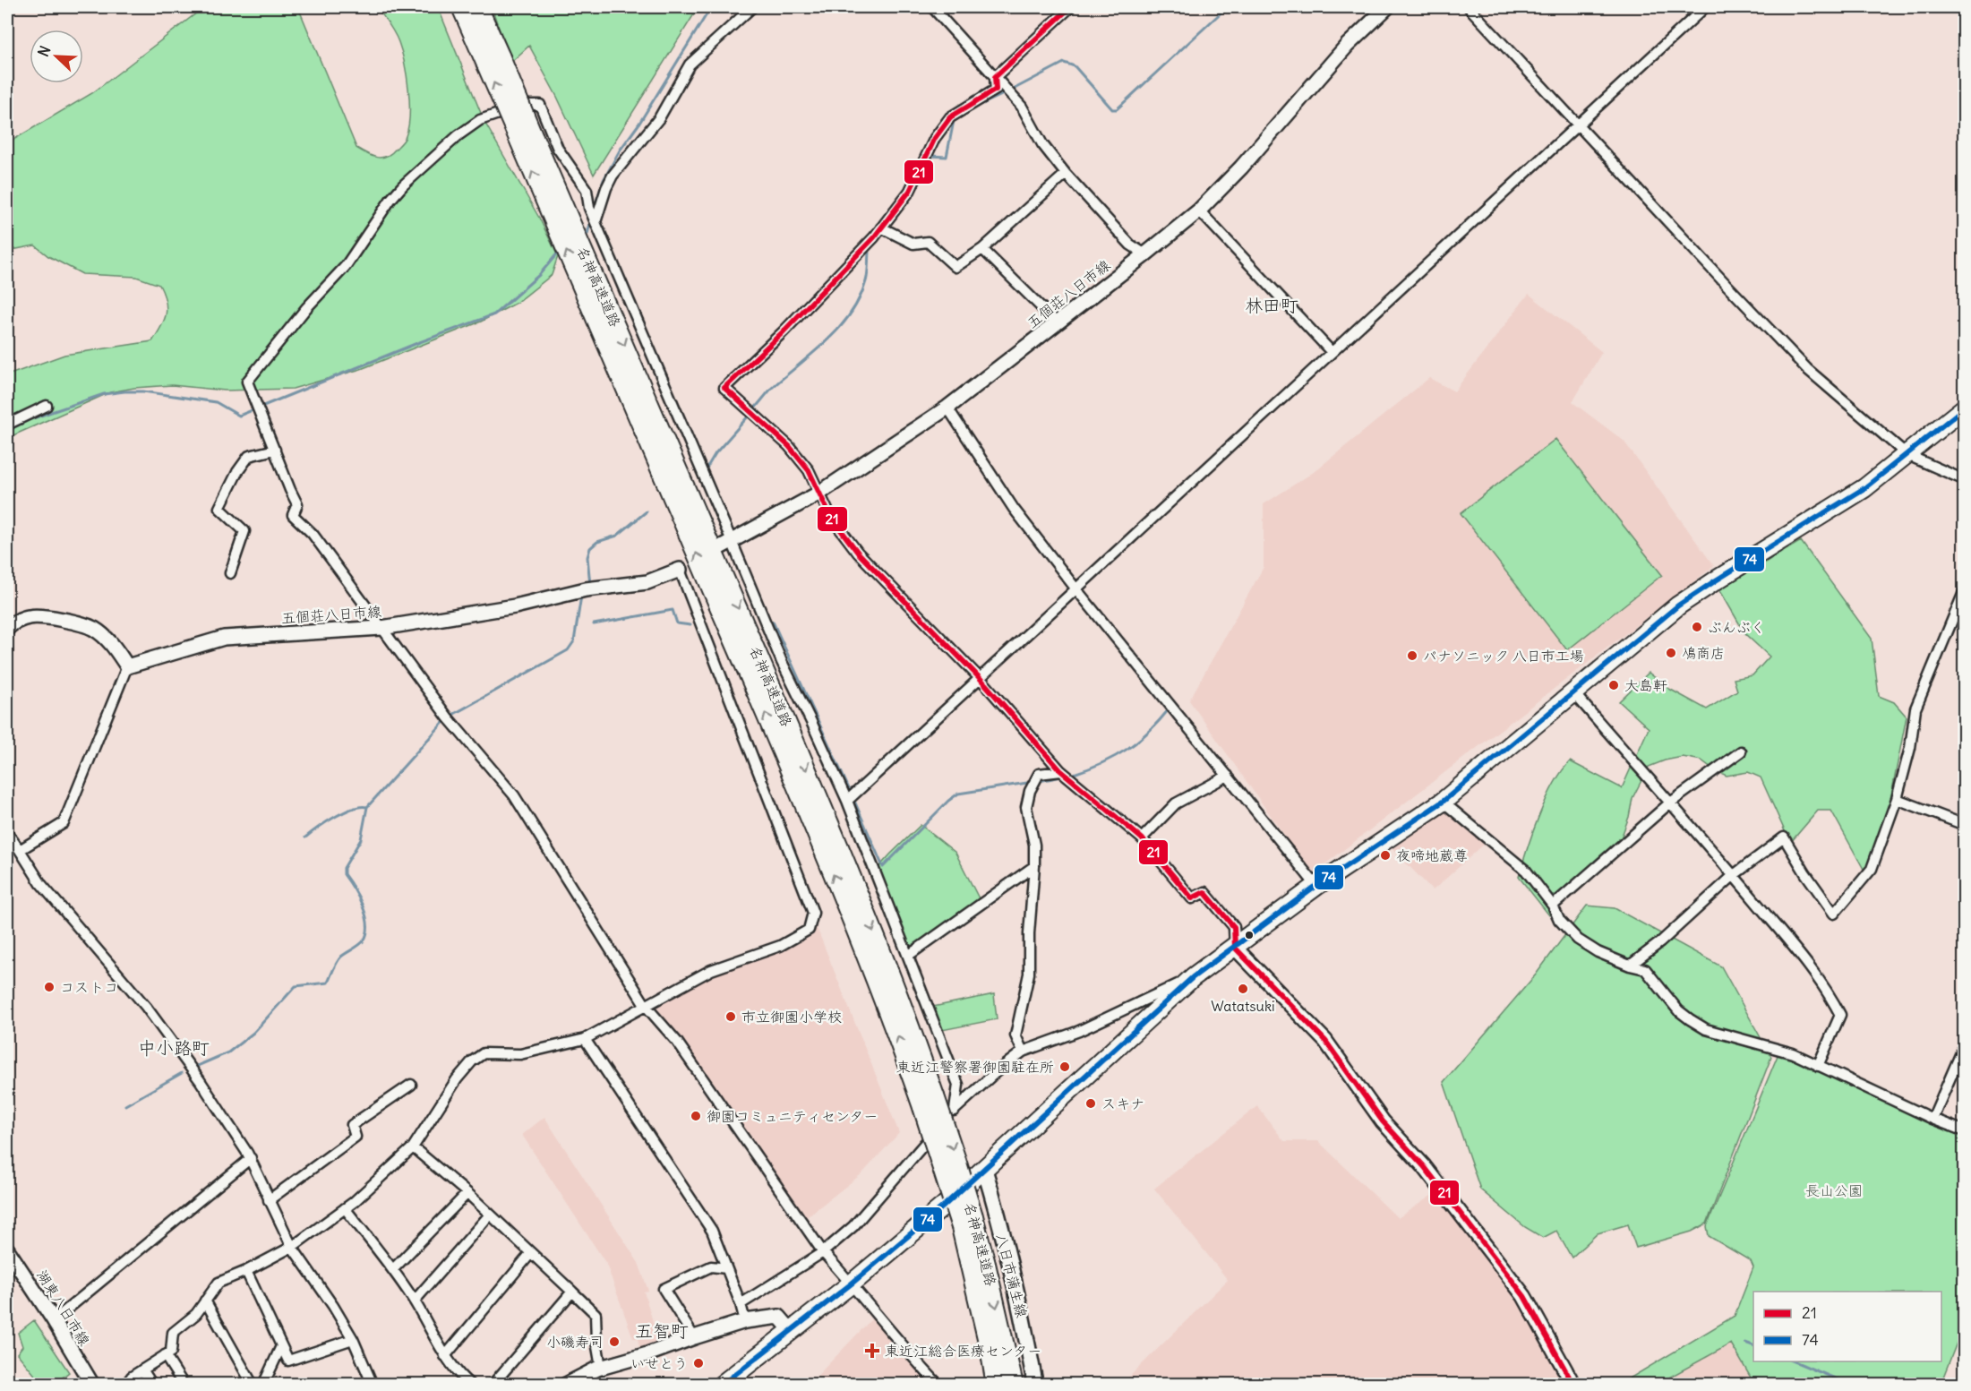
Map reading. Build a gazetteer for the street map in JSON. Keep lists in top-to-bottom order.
{
  "streets": {
    "highway": ["名神高速道路"],
    "main road": ["五個荘八日市線", "八日市蒲生線", "湖東八日市線"]
  },
  "districts": ["林田町", "中小路町", "五智町"],
  "parks": ["長山公園"],
  "places": {
    "other": [
      "ぶんぶく",
      "鳰商店",
      "パナソニック 八日市工場",
      "大島軒",
      "夜啼地蔵尊",
      "コストコ",
      "Watatsuki",
      "市立御園小学校",
      "東近江警察署御園駐在所",
      "スキナ",
      "御園コミュニティセンター",
      "小磯寿司",
      "いせとう"
    ],
    "health": ["東近江総合医療センター"]
  },
  "lines": ["transit line 21", "transit line 74"],
  "legend": ["21", "74"],
  "north": "top left"
}
